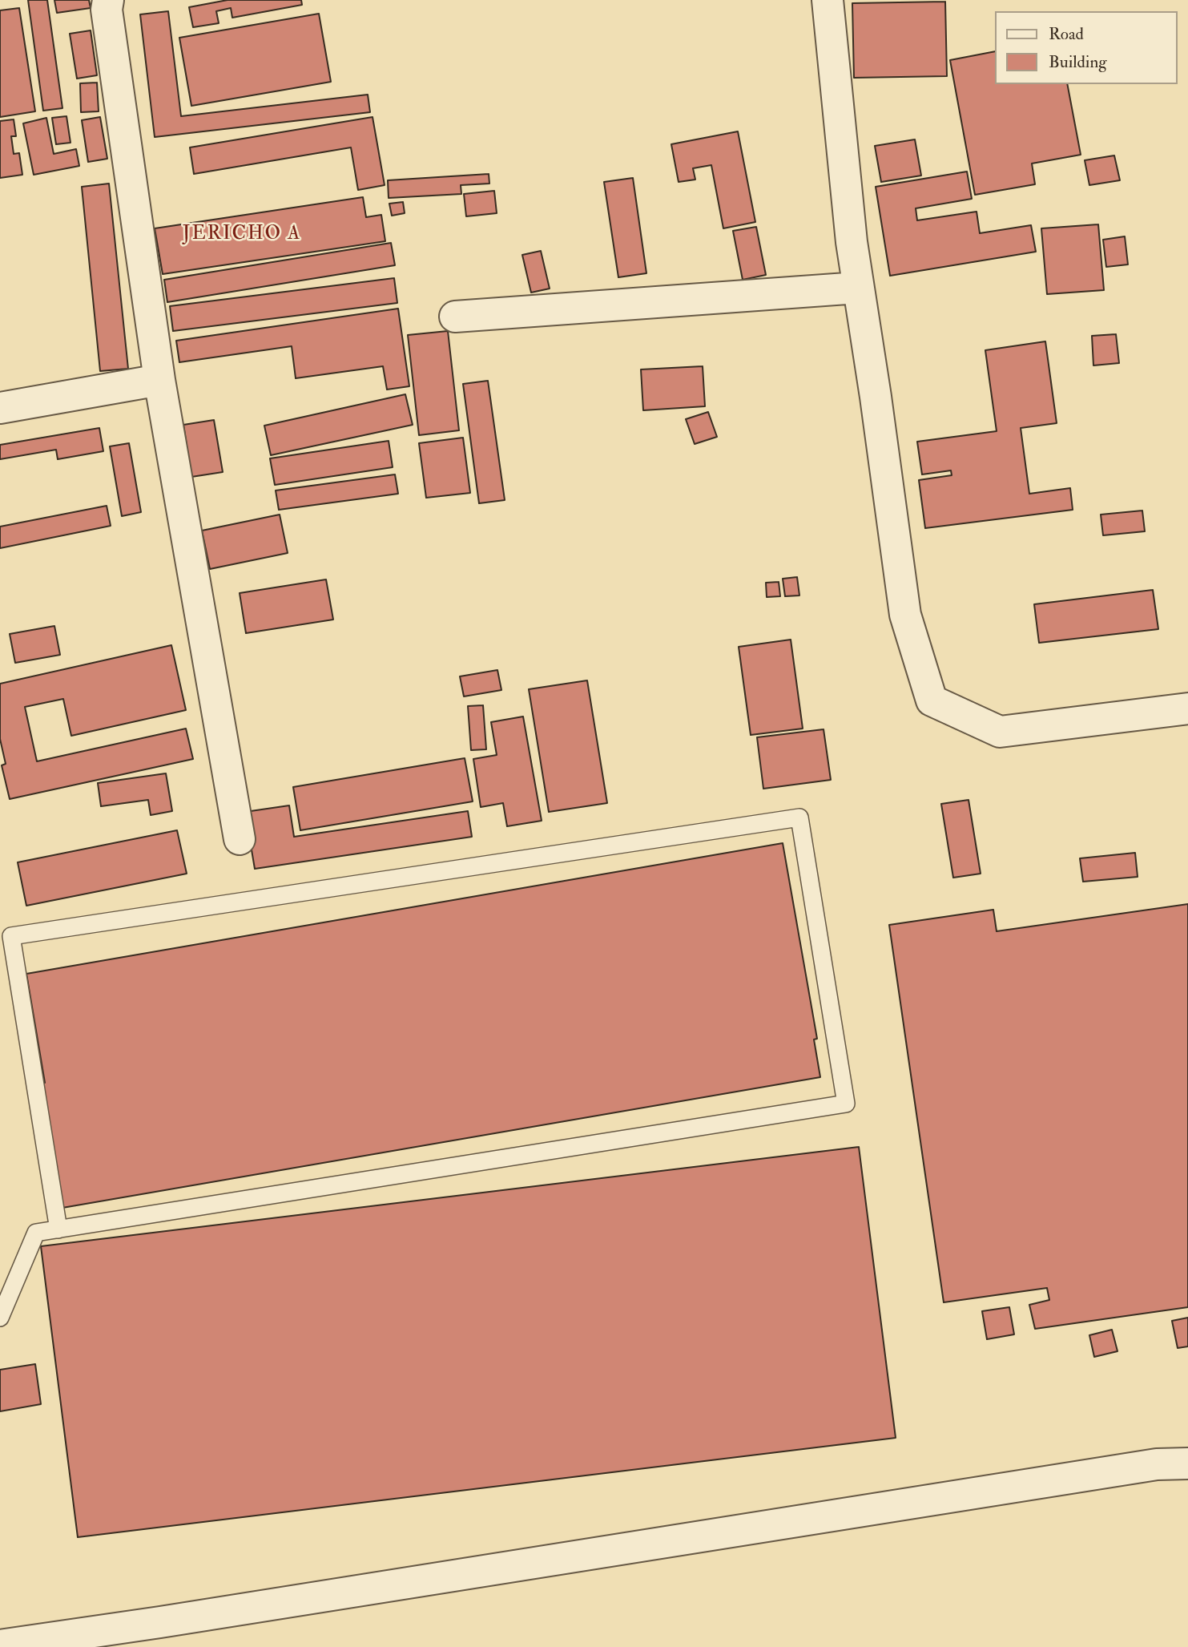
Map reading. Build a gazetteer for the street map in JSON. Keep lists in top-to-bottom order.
{
  "districts": ["JERICHO A"],
  "legend": ["Road", "Building"]
}
